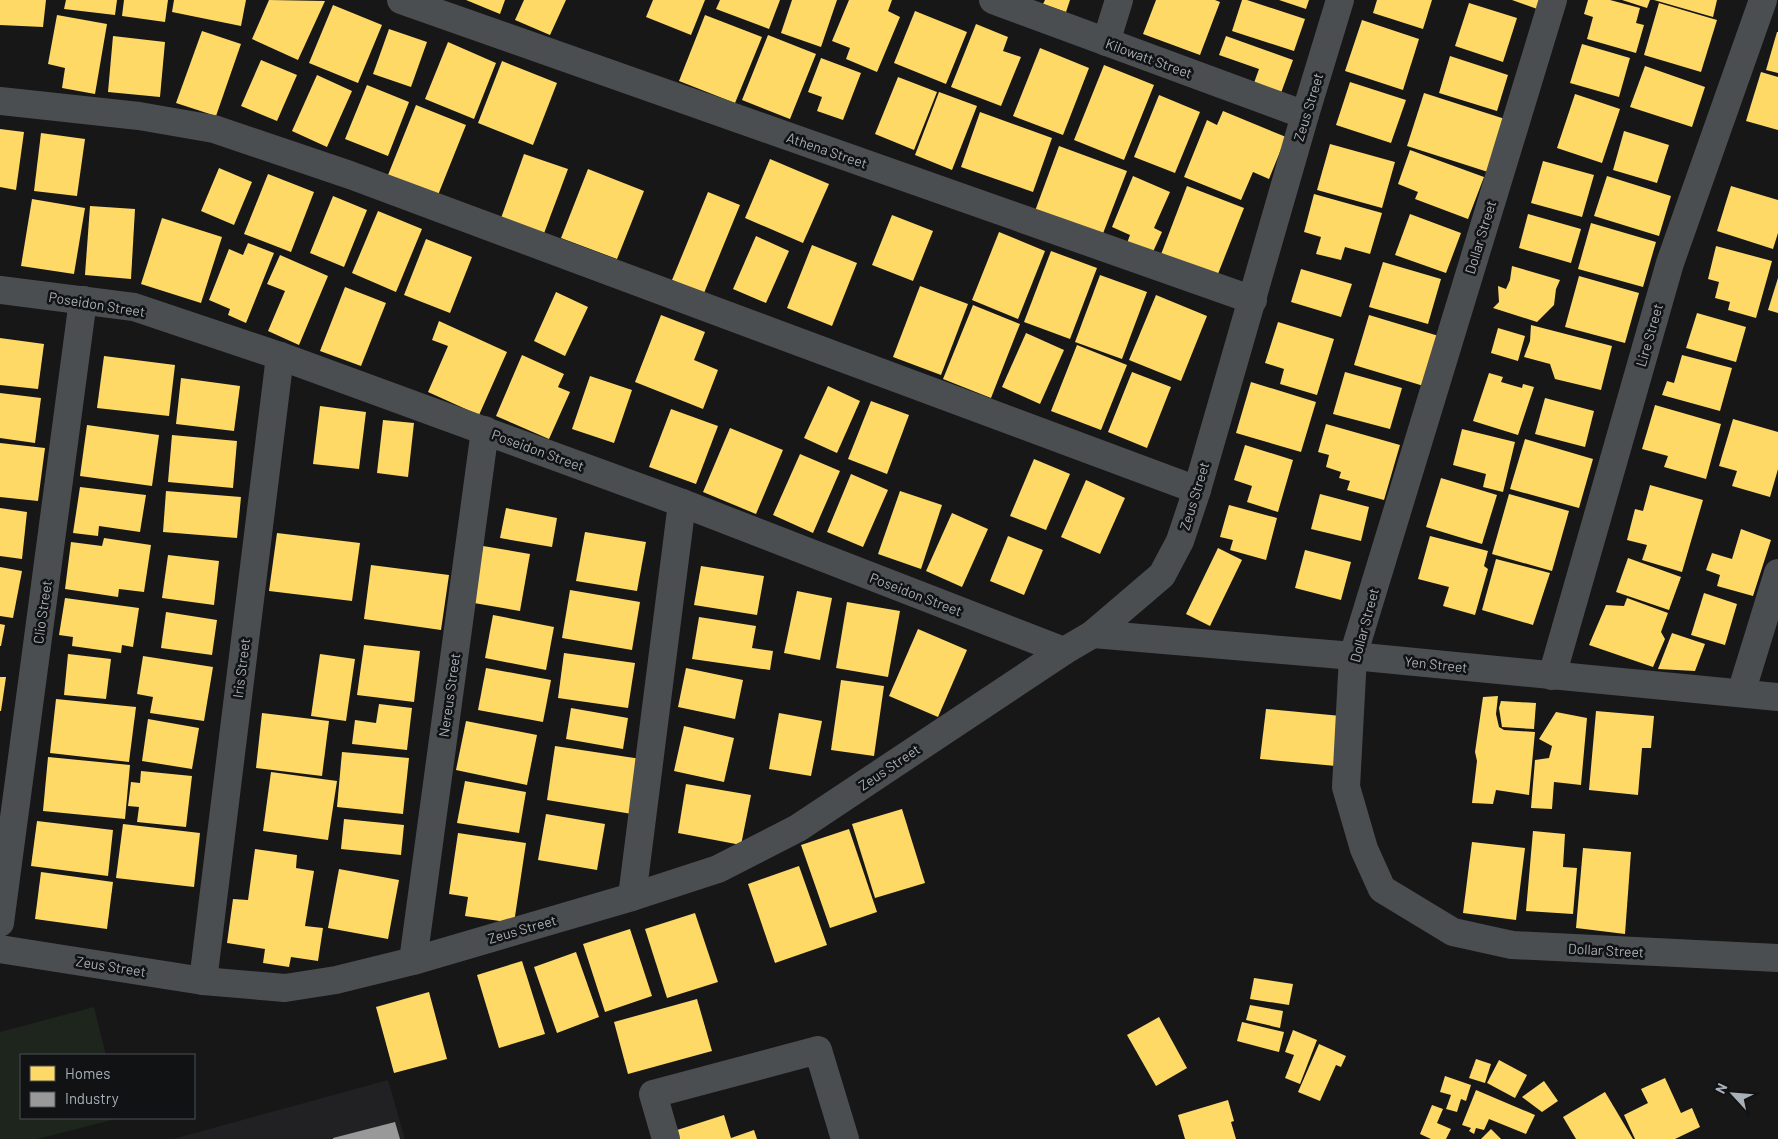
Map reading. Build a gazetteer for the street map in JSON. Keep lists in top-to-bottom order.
{
  "streets": {
    "street": [
      "Kilowatt Street",
      "Zeus Street",
      "Athena Street",
      "Dollar Street",
      "Poseidon Street",
      "Lire Street",
      "Clio Street",
      "Yen Street",
      "Iris Street",
      "Nereus Street"
    ]
  },
  "crossings": [
    ["Kilowatt Street", "Zeus Street"],
    ["Zeus Street", "Athena Street"],
    ["Zeus Street", "Poseidon Street"],
    ["Zeus Street", "Yen Street"],
    ["Zeus Street", "Iris Street"],
    ["Zeus Street", "Nereus Street"],
    ["Dollar Street", "Yen Street"],
    ["Poseidon Street", "Clio Street"],
    ["Poseidon Street", "Iris Street"],
    ["Poseidon Street", "Nereus Street"],
    ["Lire Street", "Yen Street"]
  ],
  "legend": ["Homes", "Industry"],
  "north": "top left"
}
